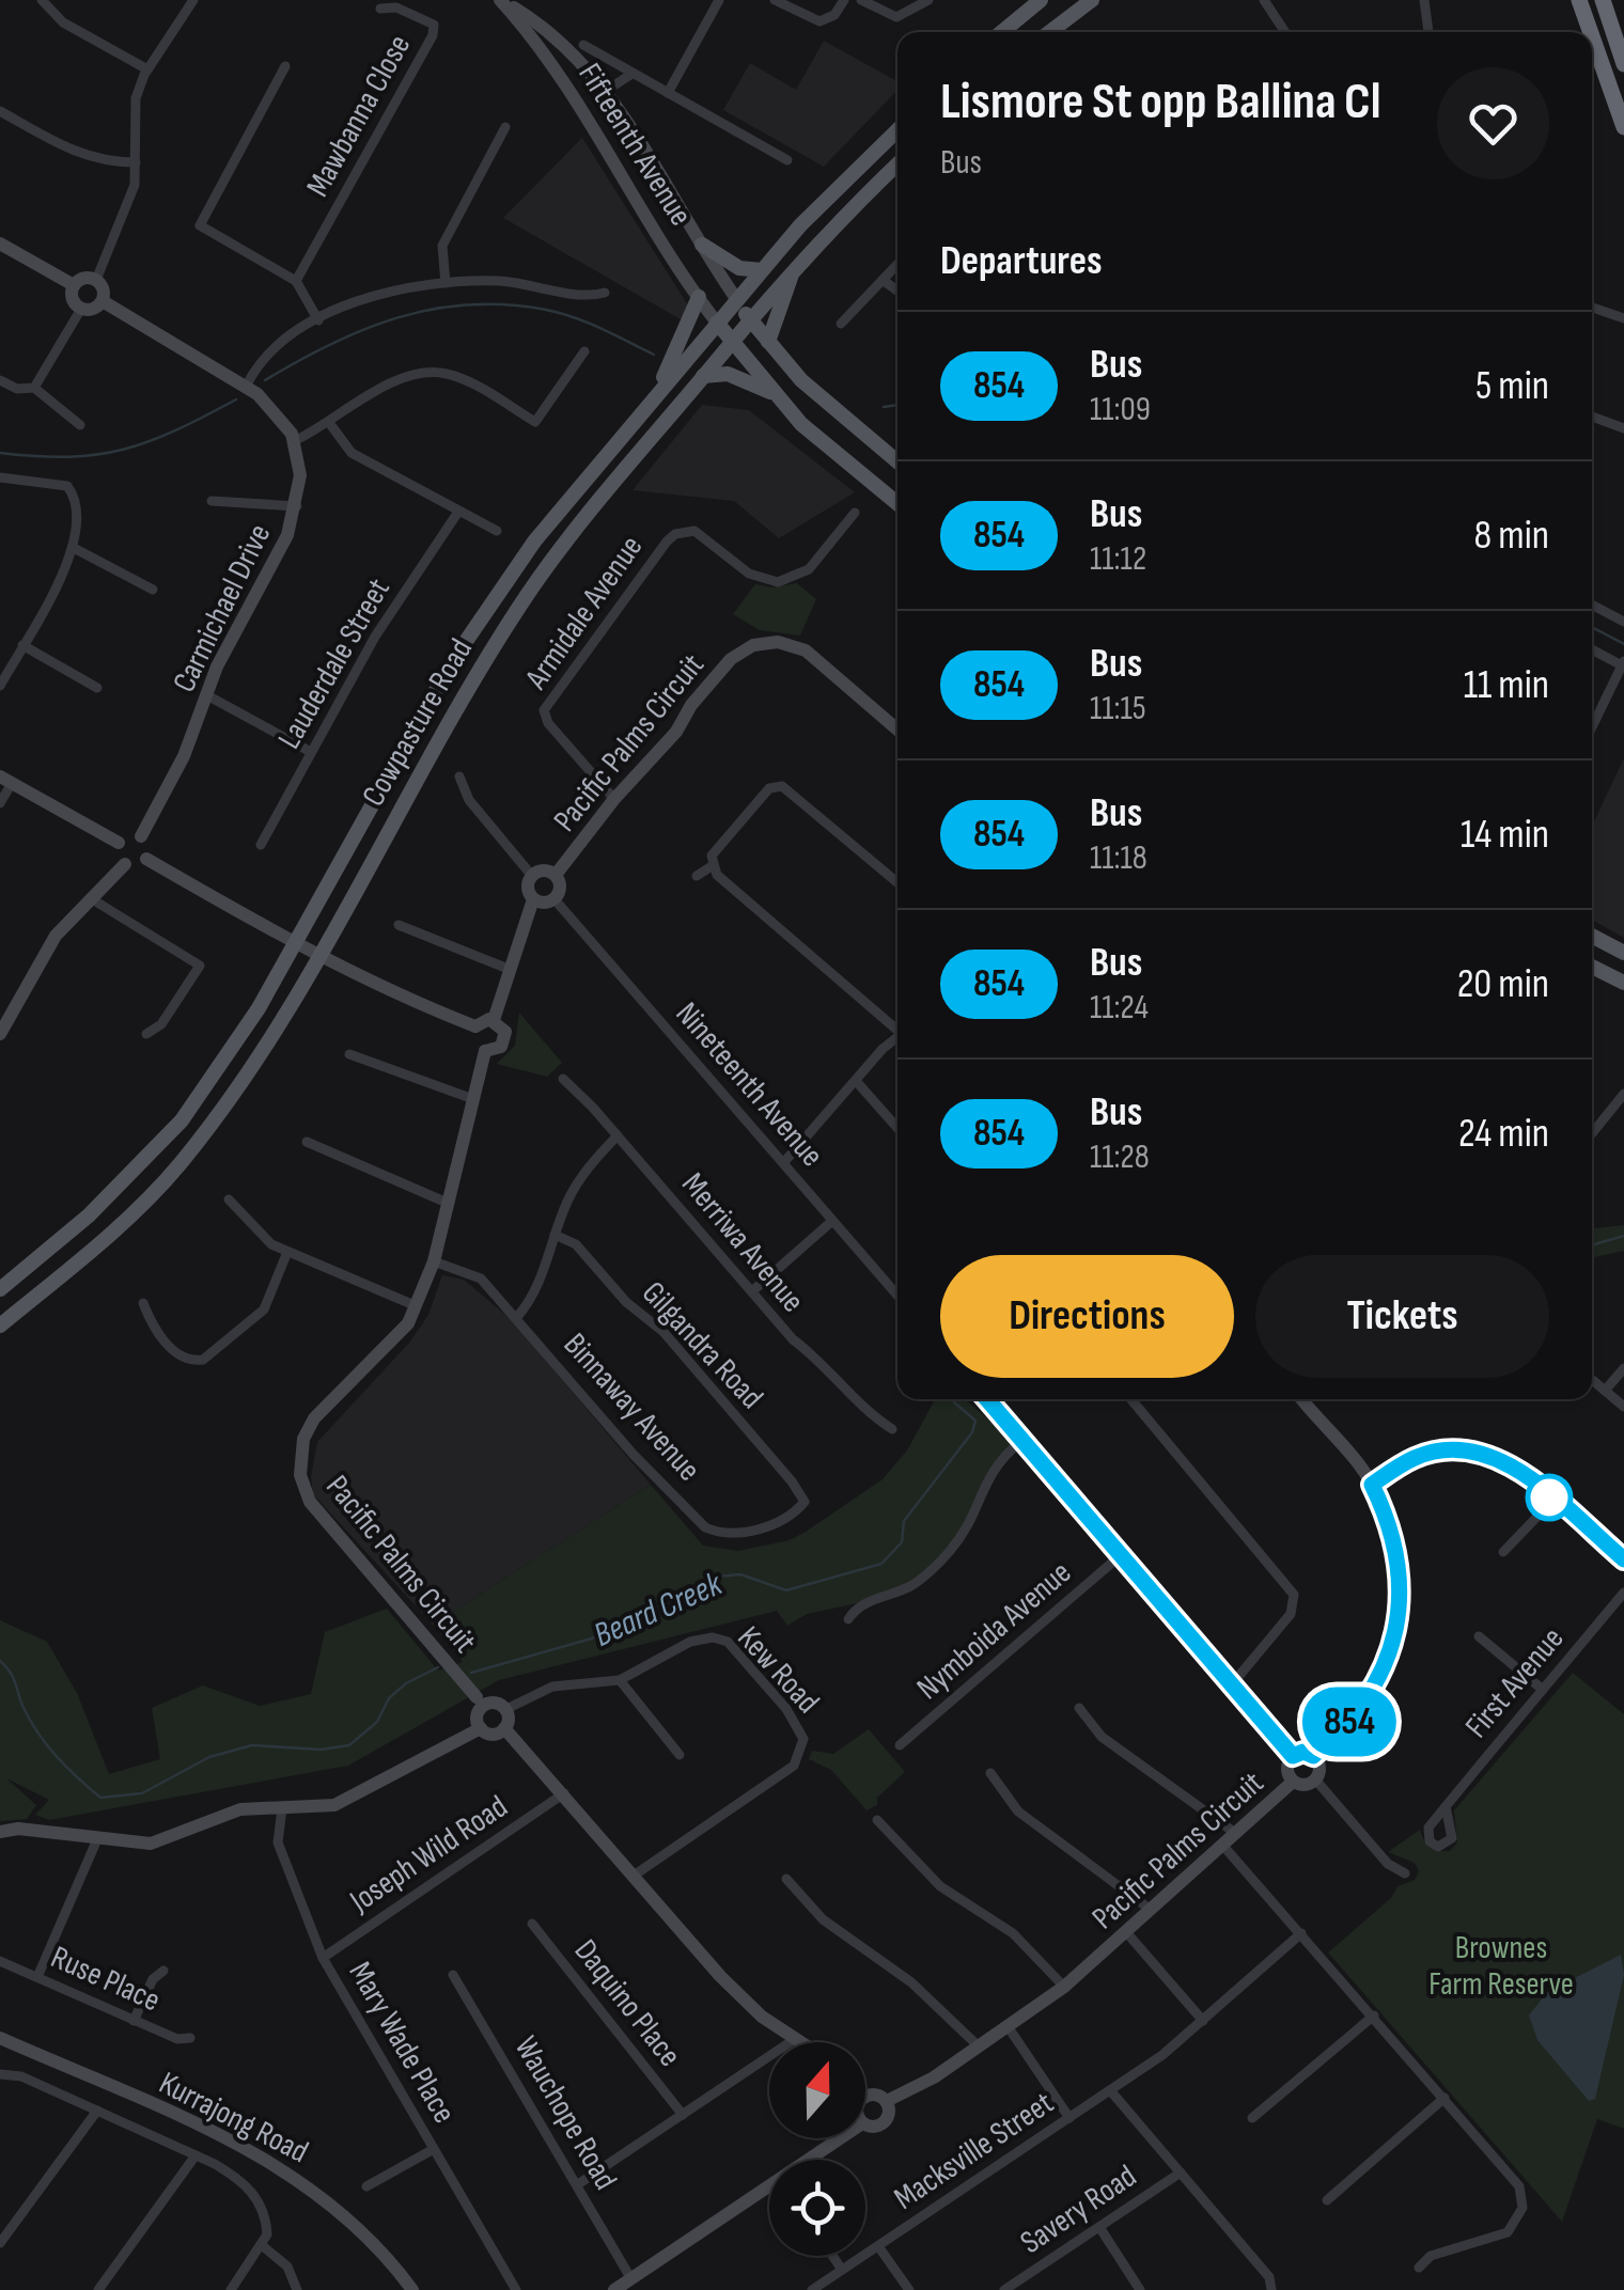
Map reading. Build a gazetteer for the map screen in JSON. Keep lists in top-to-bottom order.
{
  "streets": {
    "main road": ["Cowpasture Road"],
    "street": [
      "Mawbanna Close",
      "Fifteenth Avenue",
      "Carmichael Drive",
      "Armidale Avenue",
      "Lauderdale Street",
      "Pacific Palms Circuit",
      "Nineteenth Avenue",
      "Merriwa Avenue",
      "Gilgandra Road",
      "Binnaway Avenue",
      "Nymboida Avenue",
      "Kew Road",
      "First Avenue",
      "Joseph Wild Road",
      "Ruse Place",
      "Daquino Place",
      "Mary Wade Place",
      "Wauchope Road",
      "Kurrajong Road",
      "Macksville Street",
      "Savery Road"
    ]
  },
  "crossings": [
    ["Fifteenth Avenue", "Cowpasture Road"],
    ["Armidale Avenue", "Pacific Palms Circuit"],
    ["Pacific Palms Circuit", "Nineteenth Avenue"],
    ["Pacific Palms Circuit", "Binnaway Avenue"],
    ["Pacific Palms Circuit", "Kew Road"],
    ["Gilgandra Road", "Binnaway Avenue"],
    ["Joseph Wild Road", "Mary Wade Place"]
  ],
  "water": ["Beard Creek"],
  "parks": ["Brownes Farm Reserve"],
  "lines": ["bus line 854"],
  "north": "top",
  "page": {
    "on_map": "854",
    "heading": [
      ["Lismore St opp Ballina Cl", "Bus"],
      "Departures"
    ],
    "list": [
      {
        "mark": "854",
        "name": "Bus",
        "note": "11:09",
        "value": "5 min"
      },
      {
        "mark": "854",
        "name": "Bus",
        "note": "11:12",
        "value": "8 min"
      },
      {
        "mark": "854",
        "name": "Bus",
        "note": "11:15",
        "value": "11 min"
      },
      {
        "mark": "854",
        "name": "Bus",
        "note": "11:18",
        "value": "14 min"
      },
      {
        "mark": "854",
        "name": "Bus",
        "note": "11:24",
        "value": "20 min"
      },
      {
        "mark": "854",
        "name": "Bus",
        "note": "11:28",
        "value": "24 min"
      }
    ],
    "buttons": ["Directions", "Tickets"]
  }
}
